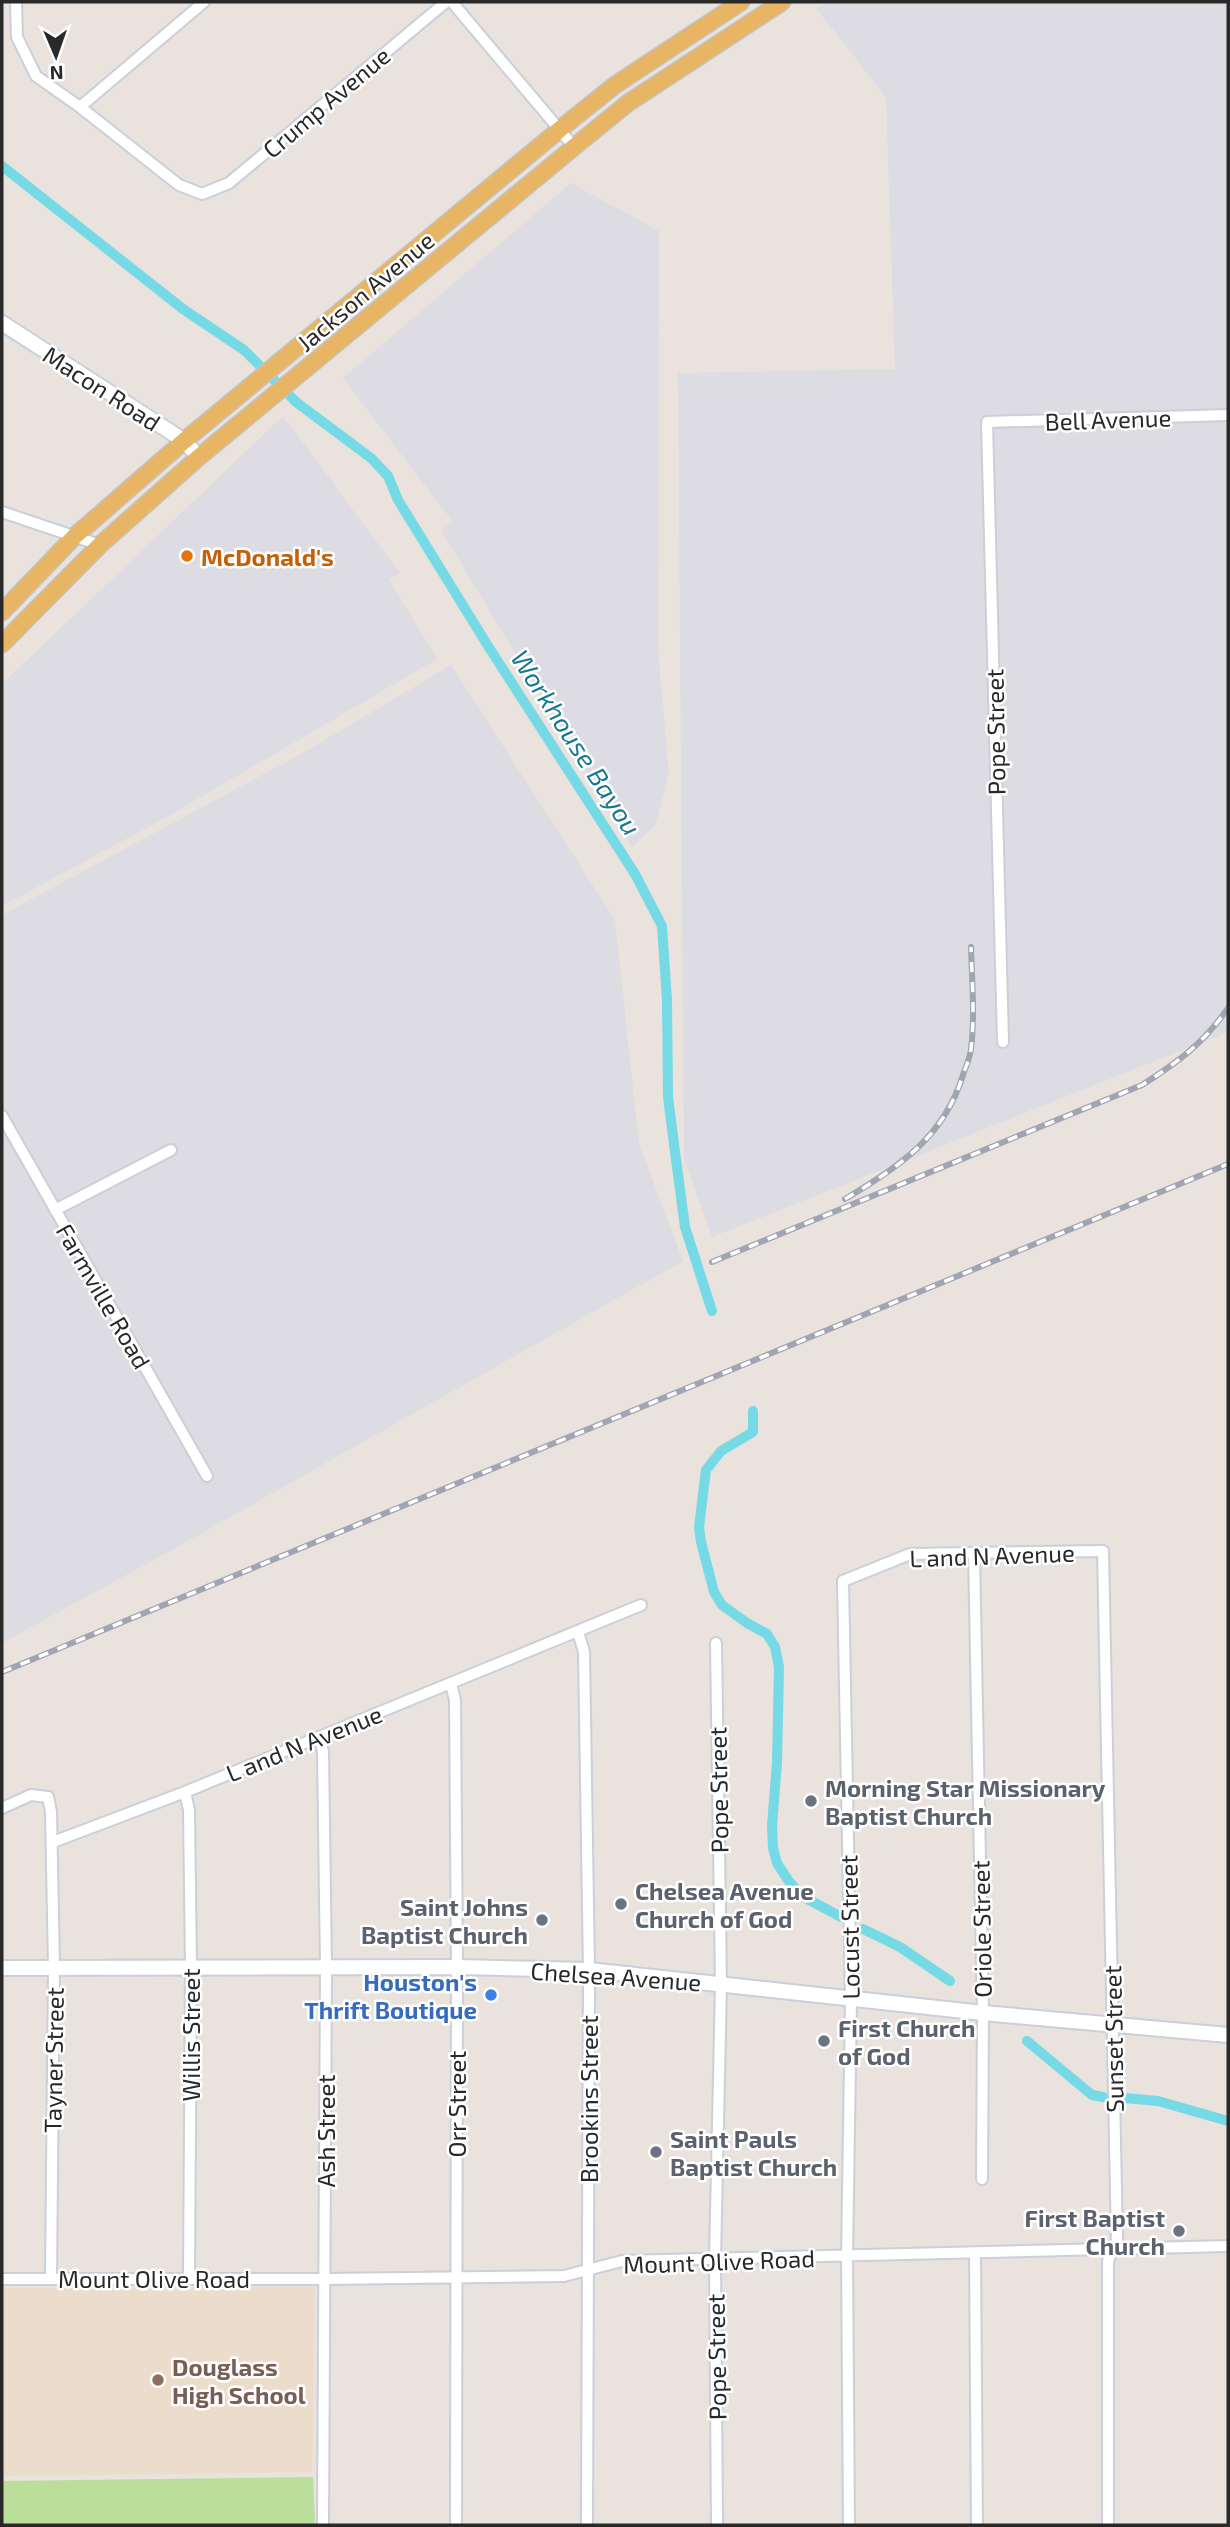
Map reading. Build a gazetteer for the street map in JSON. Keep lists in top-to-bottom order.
{
  "streets": {
    "main road": ["Jackson Avenue", "Macon Road", "Chelsea Avenue"],
    "street": [
      "Crump Avenue",
      "Bell Avenue",
      "Pope Street",
      "Farmville Road",
      "L and N Avenue",
      "Locust Street",
      "Oriole Street",
      "Willis Street",
      "Sunset Street",
      "Tayner Street",
      "Brookins Street",
      "Orr Street",
      "Ash Street",
      "Mount Olive Road"
    ]
  },
  "crossings": [
    ["Jackson Avenue", "Macon Road"],
    ["Bell Avenue", "Pope Street"],
    ["Pope Street", "Chelsea Avenue"],
    ["Pope Street", "Mount Olive Road"],
    ["L and N Avenue", "Locust Street"],
    ["L and N Avenue", "Oriole Street"],
    ["L and N Avenue", "Willis Street"],
    ["L and N Avenue", "Sunset Street"],
    ["L and N Avenue", "Tayner Street"],
    ["L and N Avenue", "Brookins Street"],
    ["L and N Avenue", "Orr Street"],
    ["L and N Avenue", "Ash Street"],
    ["Locust Street", "Chelsea Avenue"],
    ["Locust Street", "Mount Olive Road"],
    ["Oriole Street", "Chelsea Avenue"],
    ["Chelsea Avenue", "Willis Street"],
    ["Chelsea Avenue", "Sunset Street"],
    ["Chelsea Avenue", "Tayner Street"],
    ["Chelsea Avenue", "Brookins Street"],
    ["Chelsea Avenue", "Orr Street"],
    ["Chelsea Avenue", "Ash Street"],
    ["Willis Street", "Mount Olive Road"],
    ["Sunset Street", "Mount Olive Road"],
    ["Tayner Street", "Mount Olive Road"],
    ["Brookins Street", "Mount Olive Road"],
    ["Orr Street", "Mount Olive Road"],
    ["Ash Street", "Mount Olive Road"]
  ],
  "water": ["Workhouse Bayou"],
  "places": [
    "McDonald's",
    "Morning Star Missionary Baptist Church",
    "Chelsea Avenue Church of God",
    "Saint Johns Baptist Church",
    "Houston's Thrift Boutique",
    "First Church of God",
    "Saint Pauls Baptist Church",
    "First Baptist Church",
    "Douglass High School"
  ],
  "north": "bottom"
}
